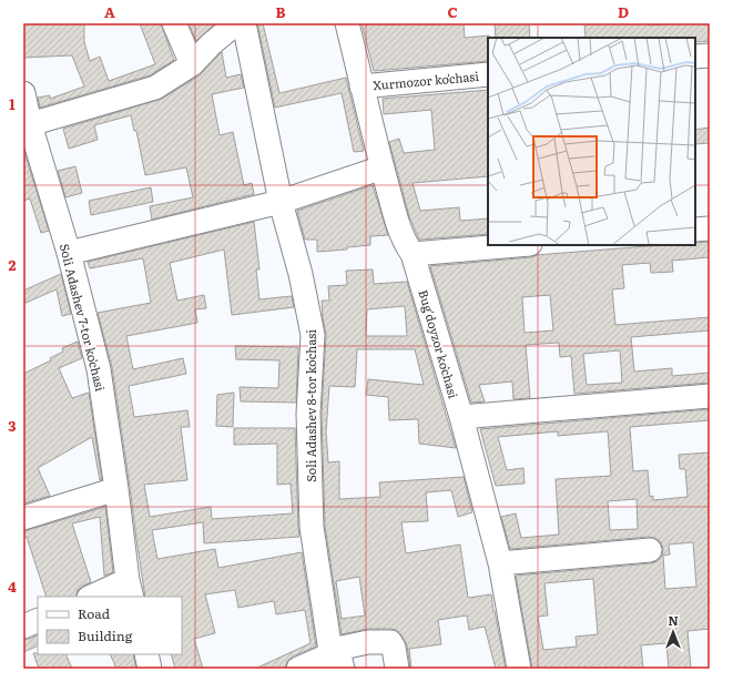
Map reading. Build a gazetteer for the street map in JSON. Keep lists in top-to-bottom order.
{
  "streets": {
    "street": [
      "Xurmozor koʻchasi",
      "Soli Adashev 7-tor koʻchasi",
      "Bug'doyzor koʻchasi",
      "Soli Adashev 8-tor koʻchasi"
    ]
  },
  "crossings": [
    ["Xurmozor koʻchasi", "Bug'doyzor koʻchasi"]
  ],
  "legend": ["Road", "Building"],
  "north": "top",
  "grid": {
    "columns": [
      "A",
      "B",
      "C",
      "D"
    ],
    "rows": [
      "1",
      "2",
      "3",
      "4"
    ]
  }
}
